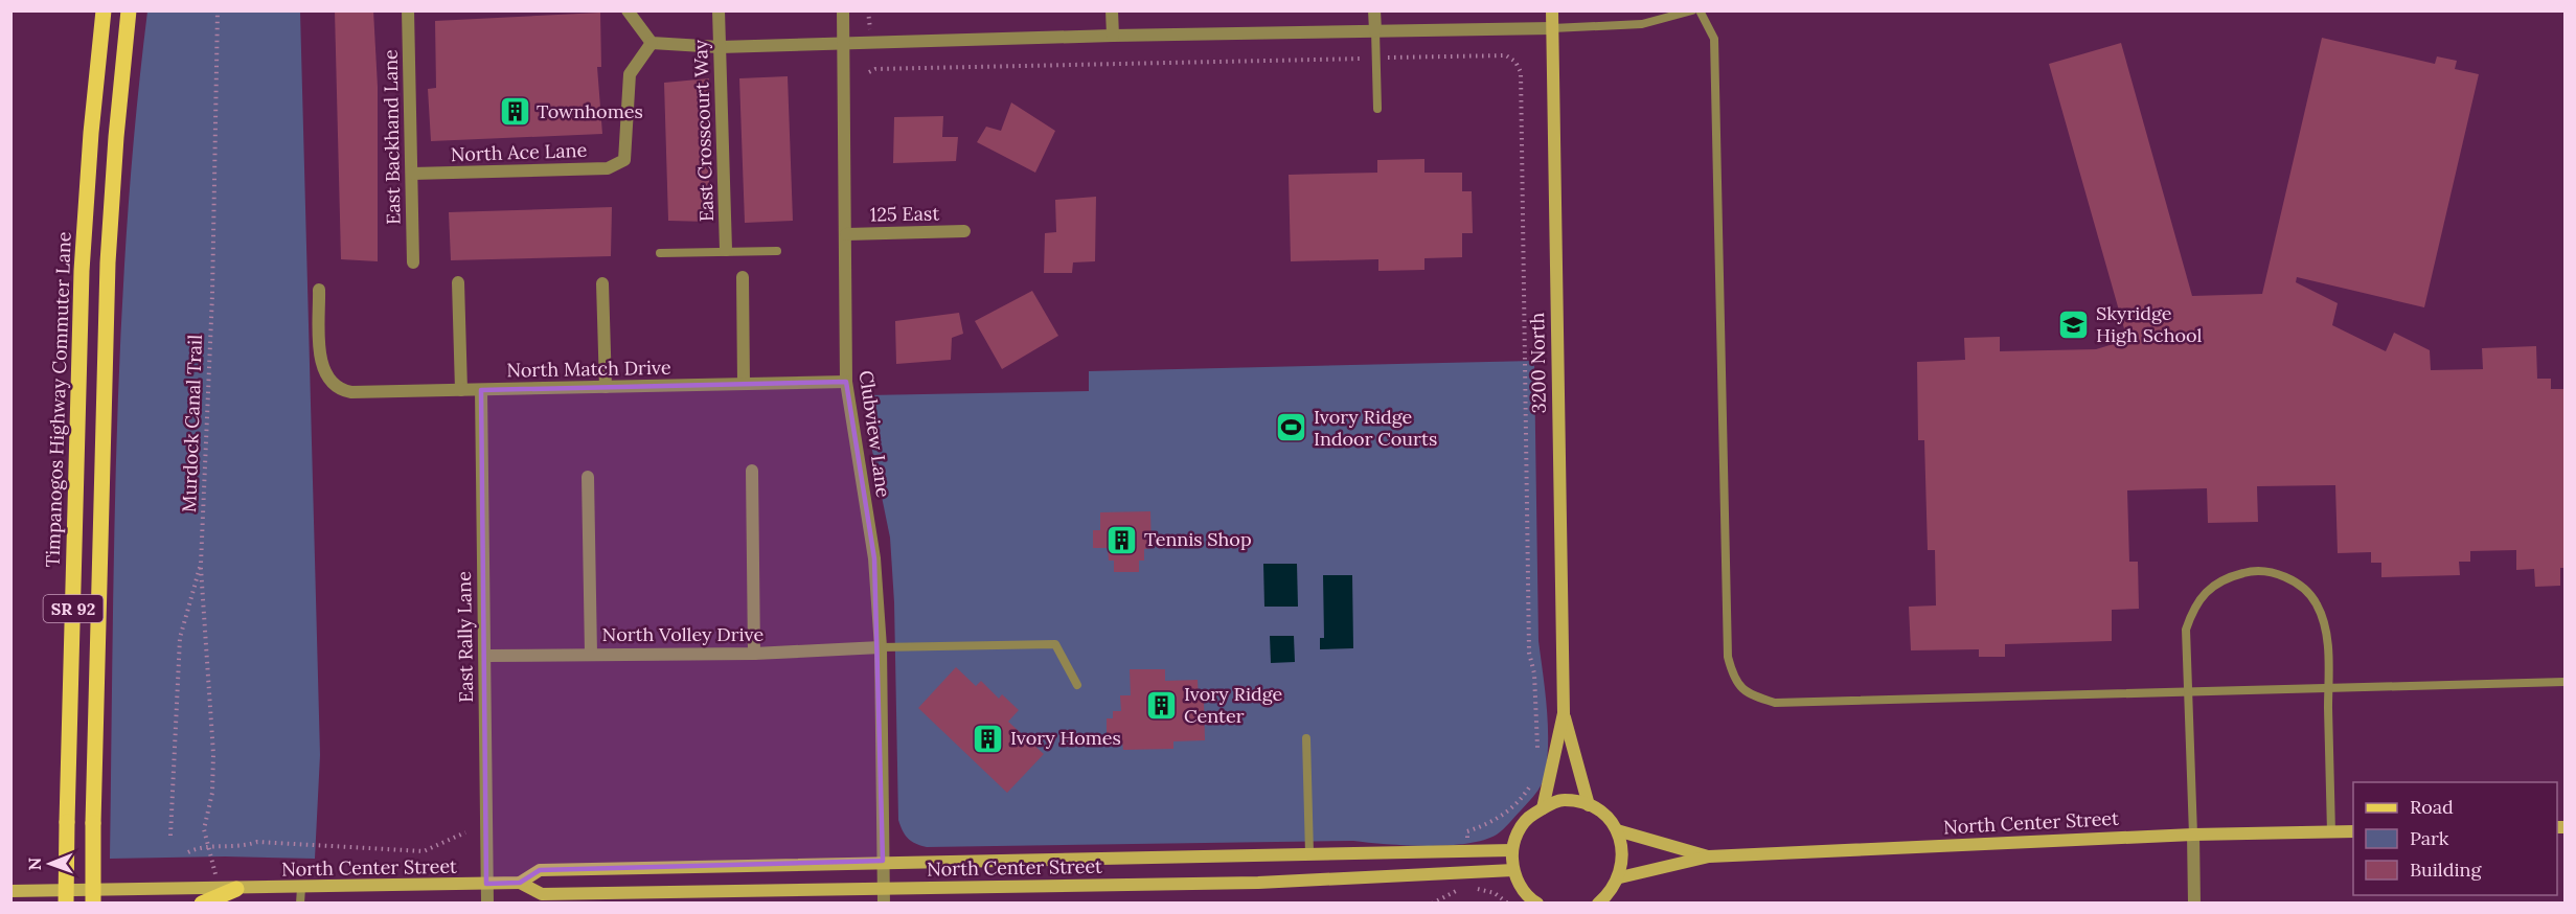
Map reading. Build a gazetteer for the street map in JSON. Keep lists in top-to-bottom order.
{
  "streets": {
    "main road": ["Timpanogos Highway Commuter Lane", "SR 92"],
    "street": [
      "East Crosscourt Way",
      "East Backhand Lane",
      "North Ace Lane",
      "125 East",
      "3200 North",
      "North Match Drive",
      "Clubview Lane",
      "North Volley Drive",
      "East Rally Lane",
      "North Center Street"
    ],
    "path": ["Murdock Canal Trail"]
  },
  "crossings": [
    ["East Backhand Lane", "North Ace Lane"],
    ["125 East", "Clubview Lane"],
    ["North Match Drive", "Clubview Lane"],
    ["North Match Drive", "East Rally Lane"],
    ["Clubview Lane", "North Volley Drive"],
    ["Clubview Lane", "North Center Street"],
    ["North Volley Drive", "East Rally Lane"],
    ["East Rally Lane", "North Center Street"]
  ],
  "places": {
    "building": [
      "Townhomes",
      "Tennis Shop",
      "Ivory Ridge Center",
      "Ivory Homes"
    ],
    "school or university": ["Skyridge High School"],
    "sports": ["Ivory Ridge Indoor Courts"]
  },
  "legend": ["Road", "Park", "Building"],
  "north": "left"
}
